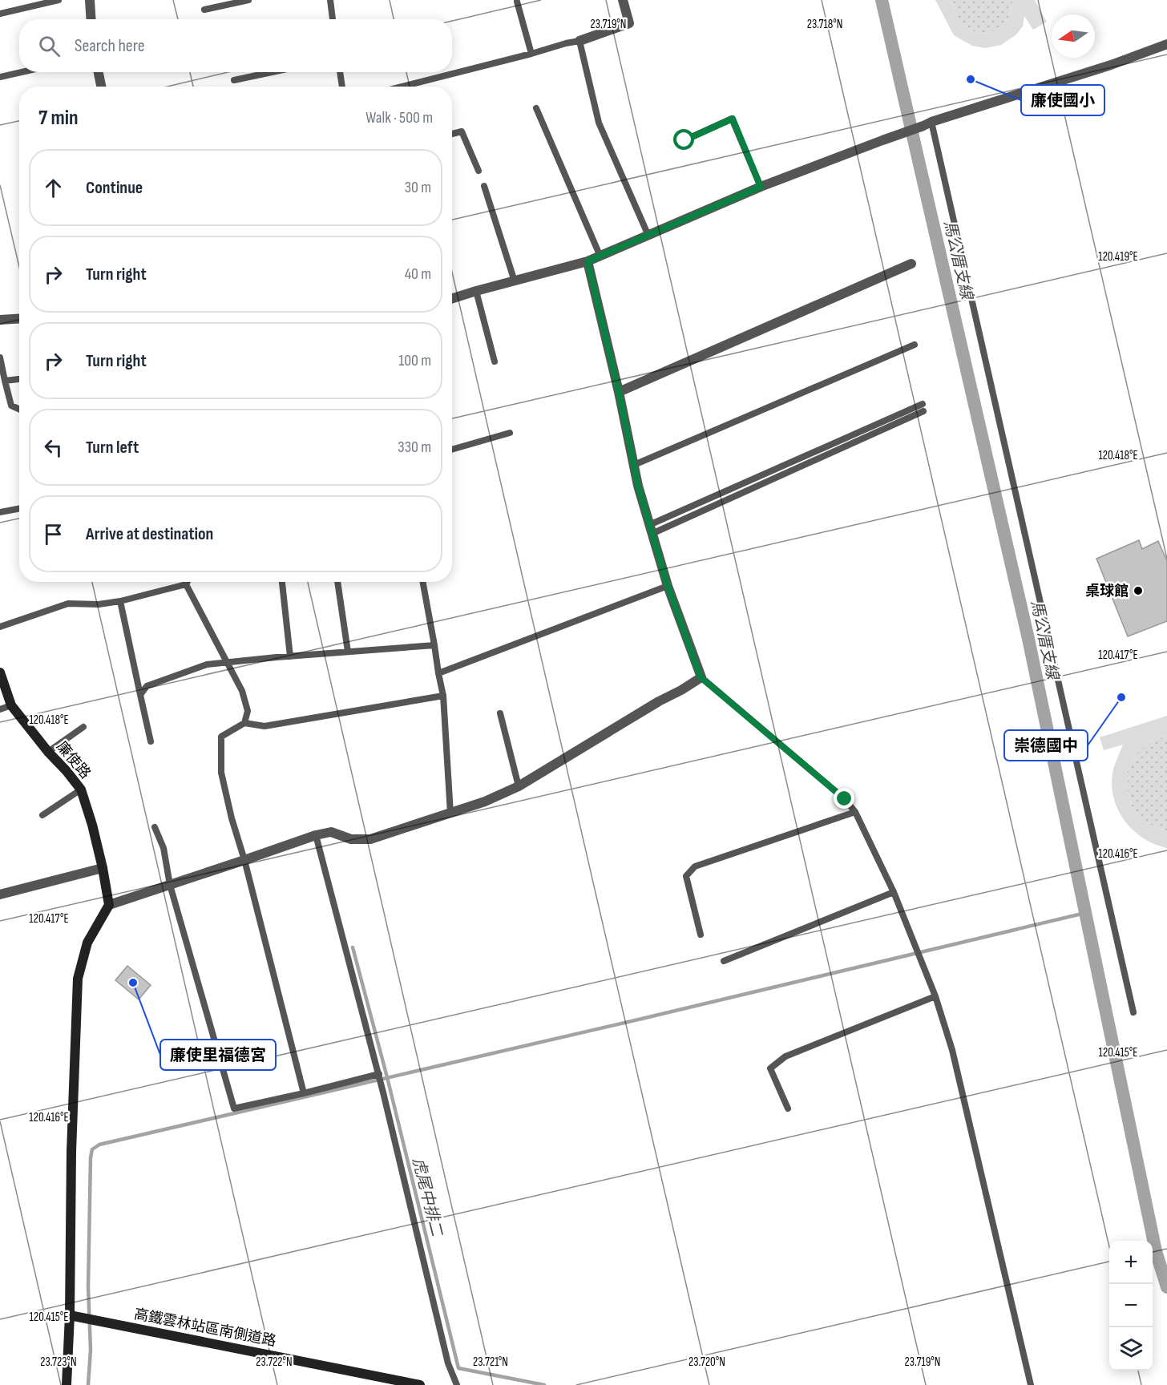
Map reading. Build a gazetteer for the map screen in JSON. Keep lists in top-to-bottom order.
{
  "streets": {
    "street": ["廉使路", "高鐵雲林站區南側道路"]
  },
  "water": ["馬公厝支線", "虎尾中排二"],
  "places": [
    "廉使國小",
    "桌球館",
    "崇德國中",
    "廉使里福德宮"
  ],
  "north": "left",
  "page": {
    "search": "Search here",
    "heading": ["7 min", "Walk · 500 m"],
    "list": [
      ["Continue", "30 m"],
      ["Turn right", "40 m"],
      ["Turn right", "100 m"],
      ["Turn left", "330 m"],
      "Arrive at destination"
    ],
    "map_buttons": ["+", "−"]
  },
  "coordinates": [
    "23.719°N",
    "23.718°N",
    "120.419°E",
    "120.418°E",
    "120.417°E",
    "120.416°E",
    "120.415°E",
    "23.723°N",
    "23.722°N",
    "23.721°N",
    "23.720°N"
  ]
}
